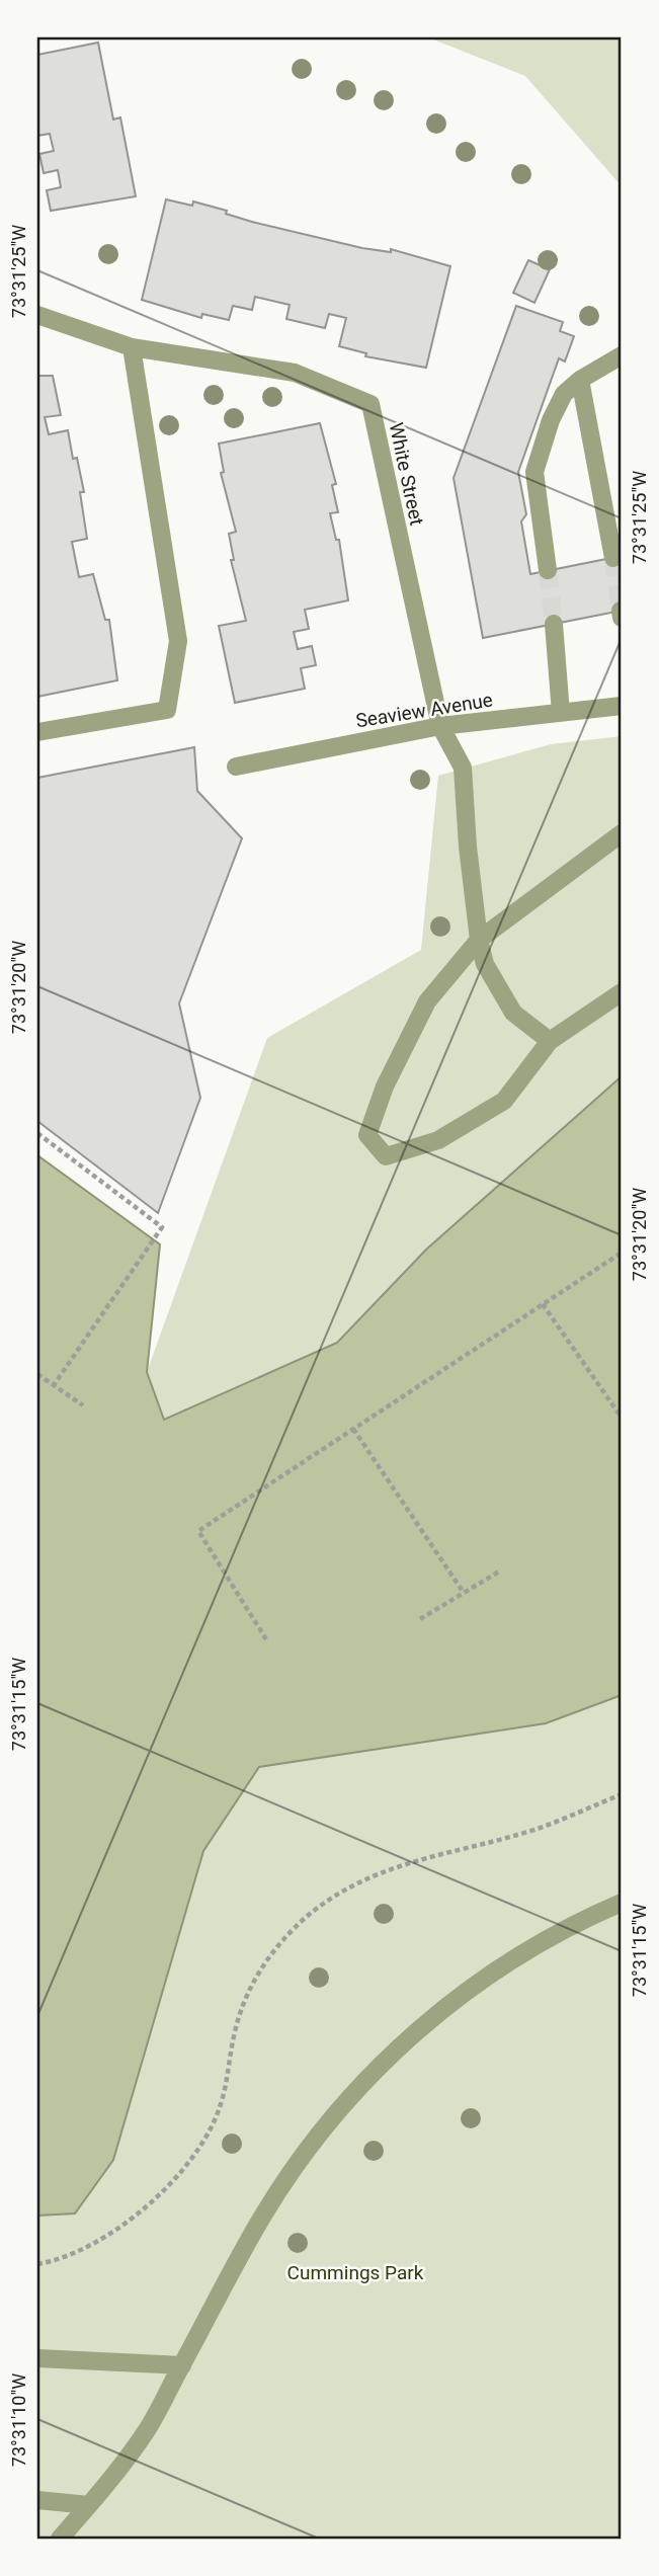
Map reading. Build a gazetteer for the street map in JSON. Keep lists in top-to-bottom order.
{
  "streets": {
    "street": ["White Street", "Seaview Avenue"]
  },
  "crossings": [
    ["White Street", "Seaview Avenue"]
  ],
  "parks": ["Cummings Park"],
  "coordinates": [
    "73°31'25\"W",
    "73°31'20\"W",
    "73°31'15\"W",
    "73°31'10\"W"
  ]
}
